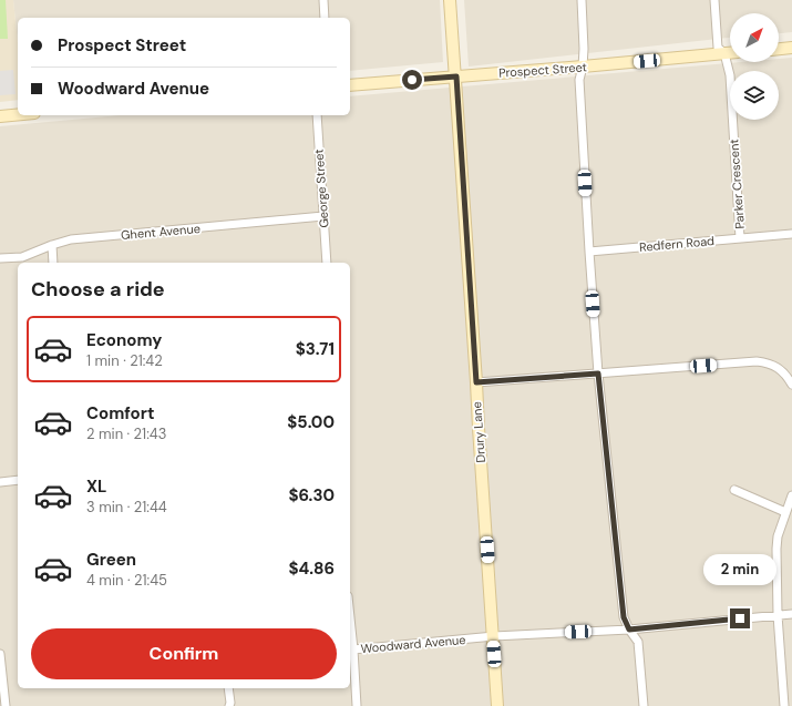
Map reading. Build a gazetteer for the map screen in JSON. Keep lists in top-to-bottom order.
{
  "streets": {
    "street": [
      "Prospect Street",
      "Parker Crescent",
      "George Street",
      "Ghent Avenue",
      "Redfern Road",
      "Drury Lane",
      "Woodward Avenue"
    ]
  },
  "crossings": [
    ["Prospect Street", "Parker Crescent"],
    ["Prospect Street", "Drury Lane"],
    ["Parker Crescent", "Redfern Road"],
    ["George Street", "Ghent Avenue"],
    ["Drury Lane", "Woodward Avenue"]
  ],
  "north": "top right",
  "page": {
    "banner": ["Prospect Street", "Woodward Avenue"],
    "heading": "Choose a ride",
    "list": [
      {
        "name": "Economy",
        "note": "1 min · 21:42",
        "value": "$3.71"
      },
      {
        "name": "Comfort",
        "note": "2 min · 21:43",
        "value": "$5.00"
      },
      {
        "name": "XL",
        "note": "3 min · 21:44",
        "value": "$6.30"
      },
      {
        "name": "Green",
        "note": "4 min · 21:45",
        "value": "$4.86"
      }
    ],
    "bubble": "2 min",
    "buttons": "Confirm"
  }
}
